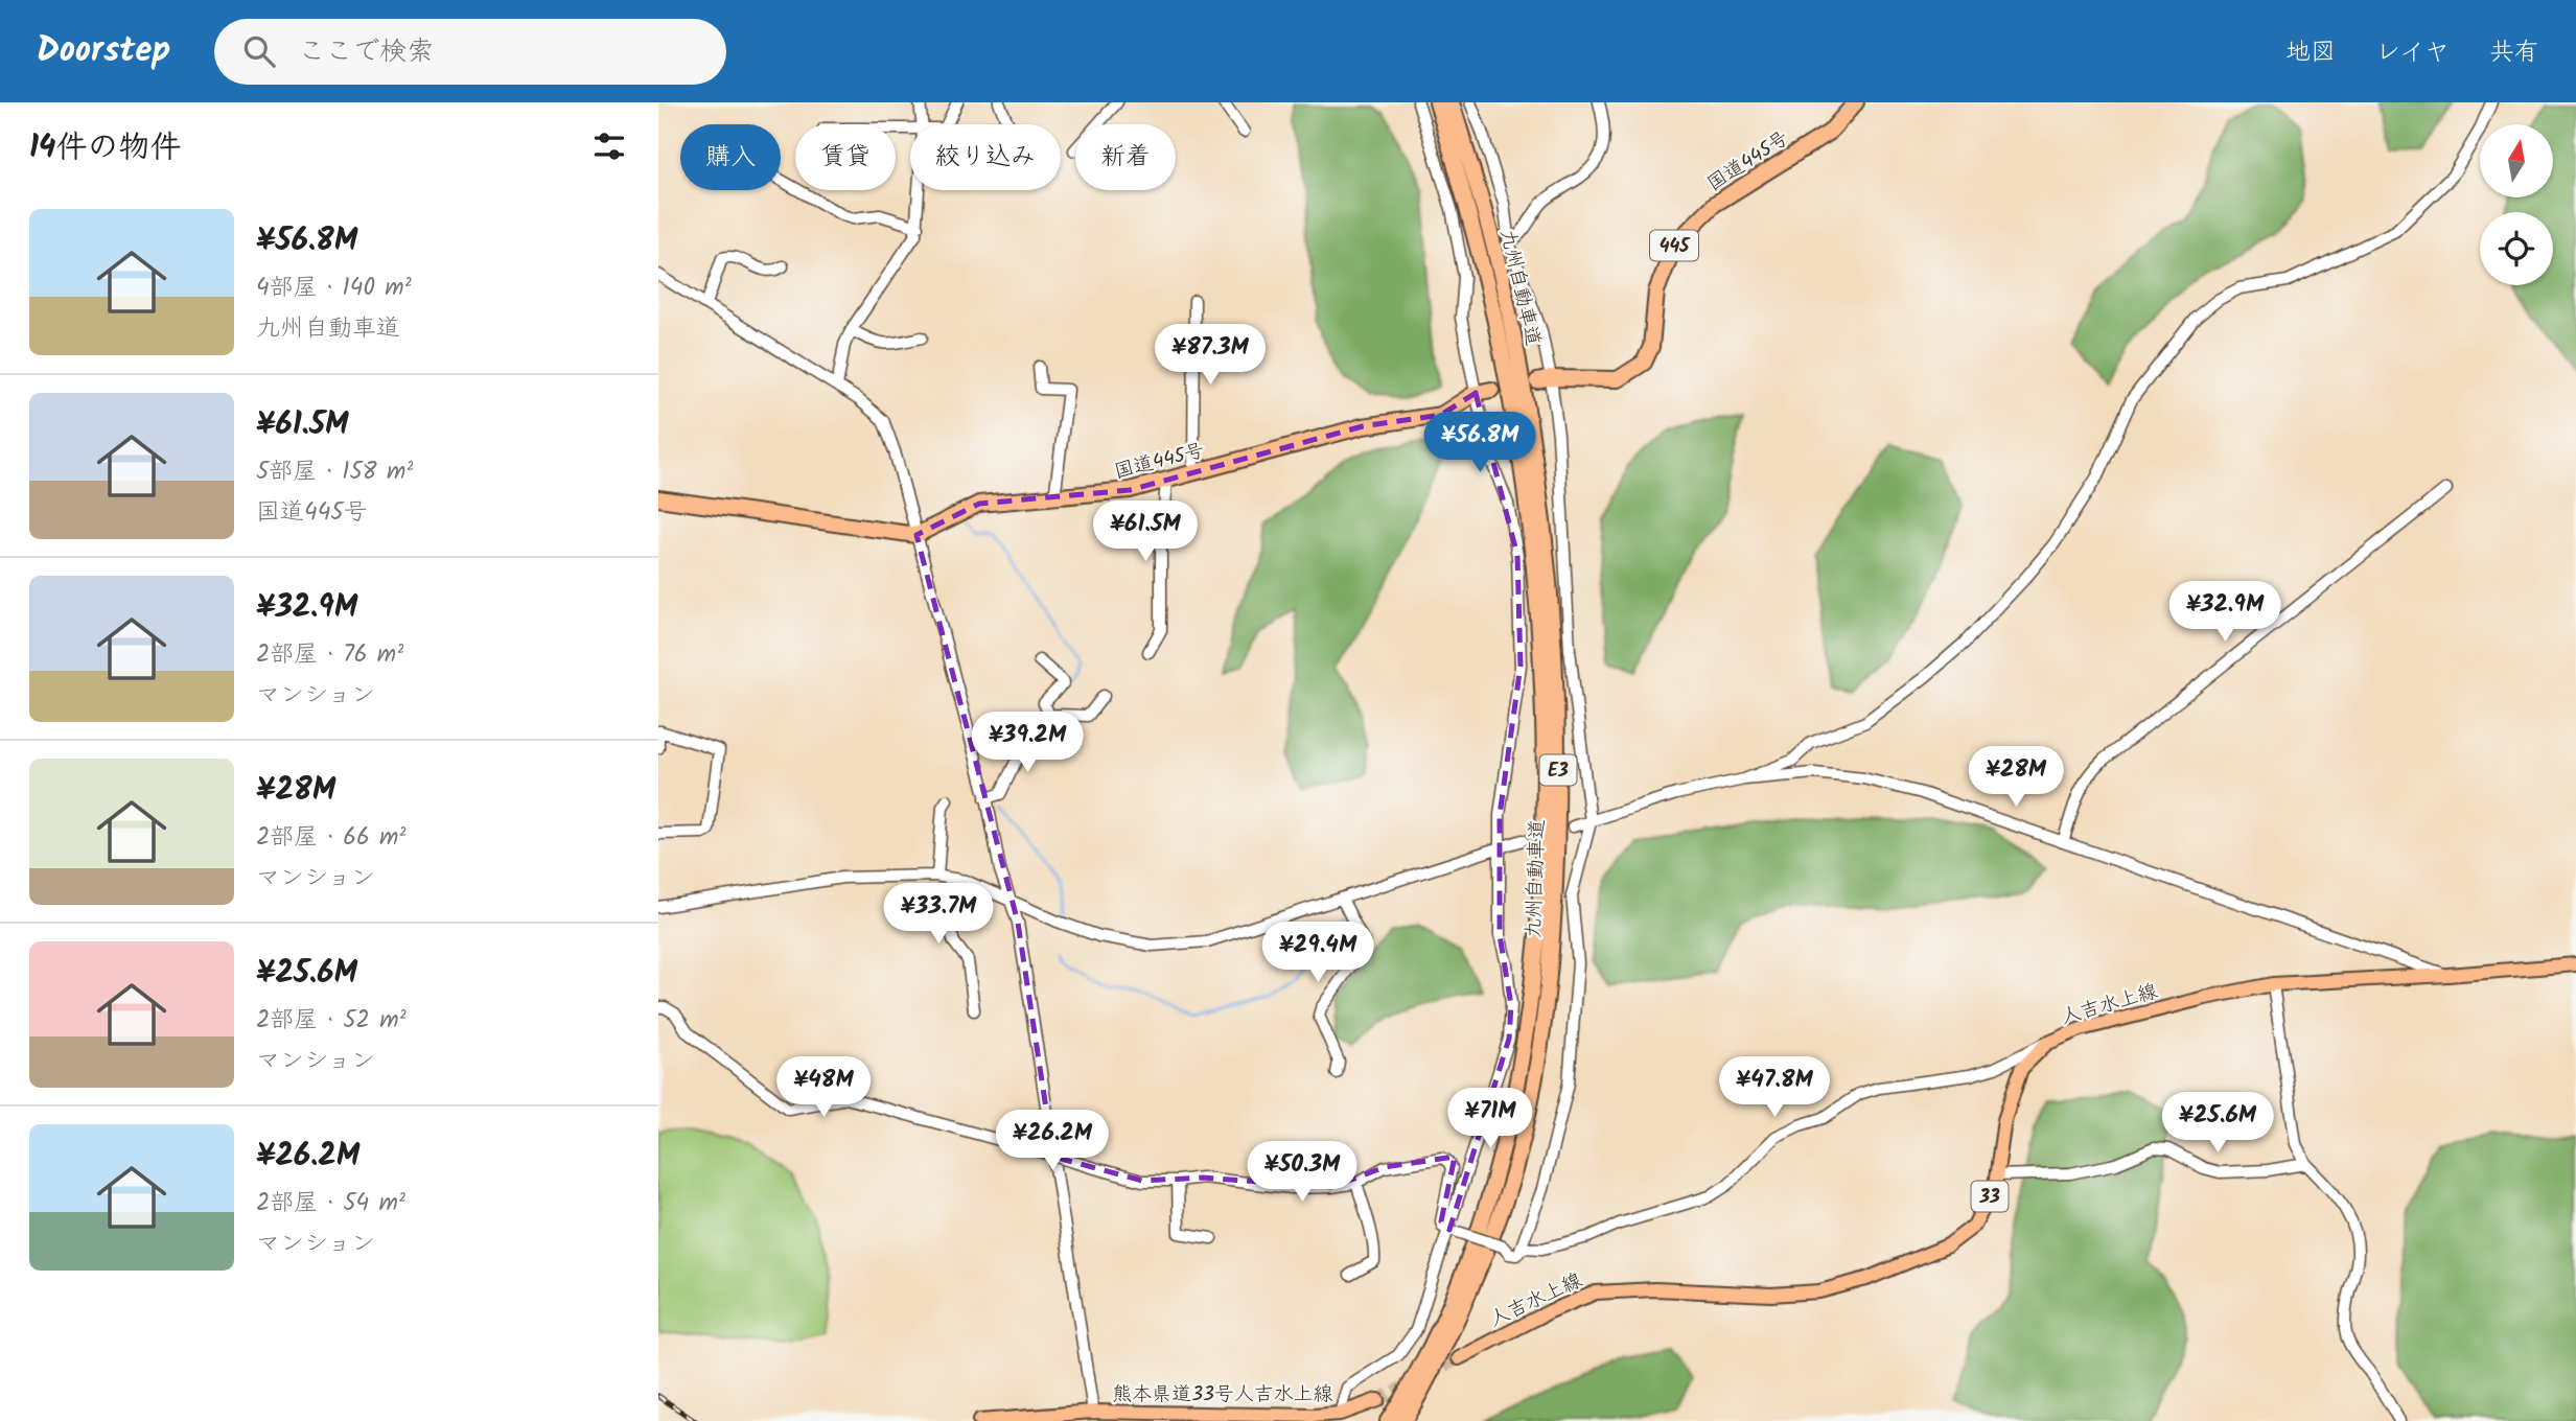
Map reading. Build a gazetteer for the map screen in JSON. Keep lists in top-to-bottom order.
{
  "streets": {
    "highway": [
      "国道445号",
      "445",
      "九州自動車道",
      "E3"
    ],
    "main road": ["人吉水上線", "33", "熊本県道33号人吉水上線"]
  },
  "north": "top",
  "page": {
    "header": "Doorstep",
    "search": "ここで検索",
    "nav": ["地図", "レイヤ", "共有"],
    "heading": "14件の物件",
    "chip": [
      "購入",
      "賃貸",
      "絞り込み",
      "新着"
    ],
    "list": [
      {
        "name": "¥56.8M",
        "note": "4部屋 · 140 m² · 九州自動車道"
      },
      {
        "name": "¥61.5M",
        "note": "5部屋 · 158 m² · 国道445号"
      },
      {
        "name": "¥32.9M",
        "note": "2部屋 · 76 m² · マンション"
      },
      {
        "name": "¥28M",
        "note": "2部屋 · 66 m² · マンション"
      },
      {
        "name": "¥25.6M",
        "note": "2部屋 · 52 m² · マンション"
      },
      {
        "name": "¥26.2M",
        "note": "2部屋 · 54 m² · マンション"
      }
    ],
    "price": [
      "¥87.3M",
      "¥56.8M",
      "¥61.5M",
      "¥32.9M",
      "¥39.2M",
      "¥28M",
      "¥33.7M",
      "¥29.4M",
      "¥48M",
      "¥47.8M",
      "¥71M",
      "¥25.6M",
      "¥26.2M",
      "¥50.3M"
    ]
  }
}
